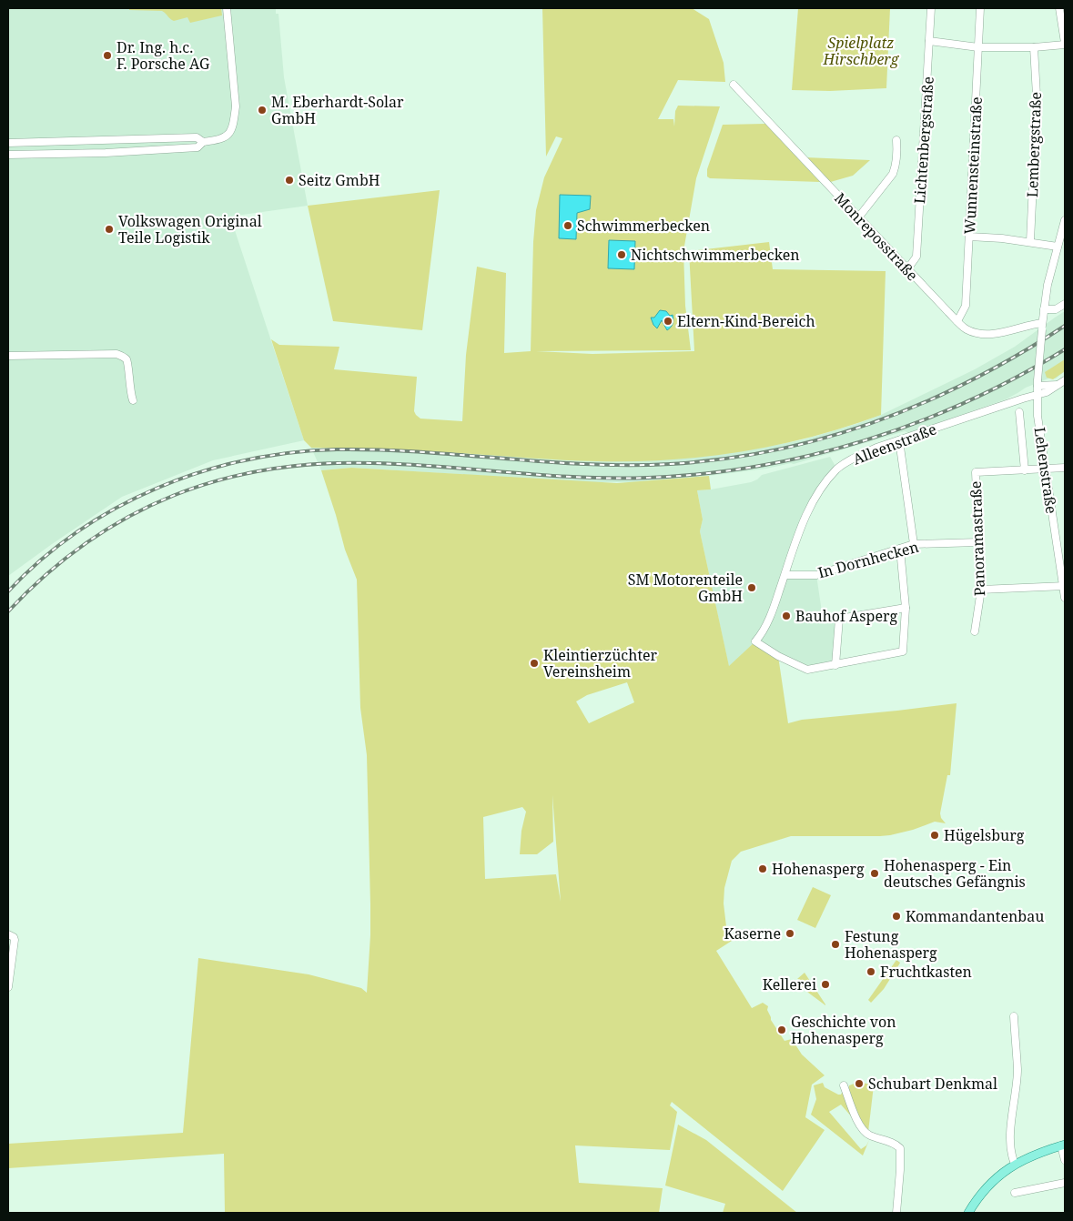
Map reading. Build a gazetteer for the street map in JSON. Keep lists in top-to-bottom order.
{
  "streets": {
    "street": [
      "Lichtenbergstraße",
      "Lembergstraße",
      "Wunnensteinstraße",
      "Monreposstraße",
      "Alleenstraße",
      "Lehenstraße",
      "Panoramastraße",
      "In Dornhecken"
    ]
  },
  "crossings": [
    ["Lichtenbergstraße", "Monreposstraße"],
    ["Wunnensteinstraße", "Monreposstraße"],
    ["Monreposstraße", "Lehenstraße"],
    ["Alleenstraße", "Lehenstraße"],
    ["Alleenstraße", "In Dornhecken"],
    ["Panoramastraße", "In Dornhecken"]
  ],
  "parks": ["Spielplatz Hirschberg"],
  "places": [
    "Dr. Ing. h.c. F. Porsche AG",
    "M. Eberhardt-Solar GmbH",
    "Seitz GmbH",
    "Schwimmerbecken",
    "Volkswagen Original Teile Logistik",
    "Nichtschwimmerbecken",
    "Eltern-Kind-Bereich",
    "SM Motorenteile GmbH",
    "Bauhof Asperg",
    "Kleintierzüchter Vereinsheim",
    "Hügelsburg",
    "Hohenasperg",
    "Hohenasperg - Ein deutsches Gefängnis",
    "Kommandantenbau",
    "Kaserne",
    "Festung Hohenasperg",
    "Fruchtkasten",
    "Kellerei",
    "Geschichte von Hohenasperg",
    "Schubart Denkmal"
  ]
}
